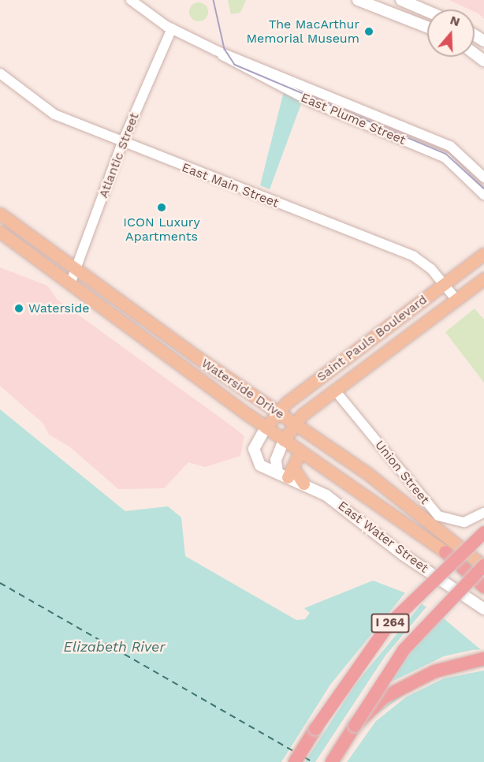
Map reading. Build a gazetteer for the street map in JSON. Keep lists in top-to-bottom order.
{
  "streets": {
    "highway": ["I 264"],
    "main road": ["Saint Pauls Boulevard", "Waterside Drive", "East Water Street"],
    "street": [
      "East Plume Street",
      "Atlantic Street",
      "East Main Street",
      "Union Street"
    ]
  },
  "crossings": [
    ["East Plume Street", "Atlantic Street"],
    ["Atlantic Street", "East Main Street"],
    ["Atlantic Street", "Waterside Drive"],
    ["East Main Street", "Saint Pauls Boulevard"],
    ["Saint Pauls Boulevard", "Waterside Drive"],
    ["Saint Pauls Boulevard", "Union Street"]
  ],
  "water": ["Elizabeth River"],
  "places": ["The MacArthur Memorial Museum", "ICON Luxury Apartments", "Waterside"],
  "north": "top"
}
